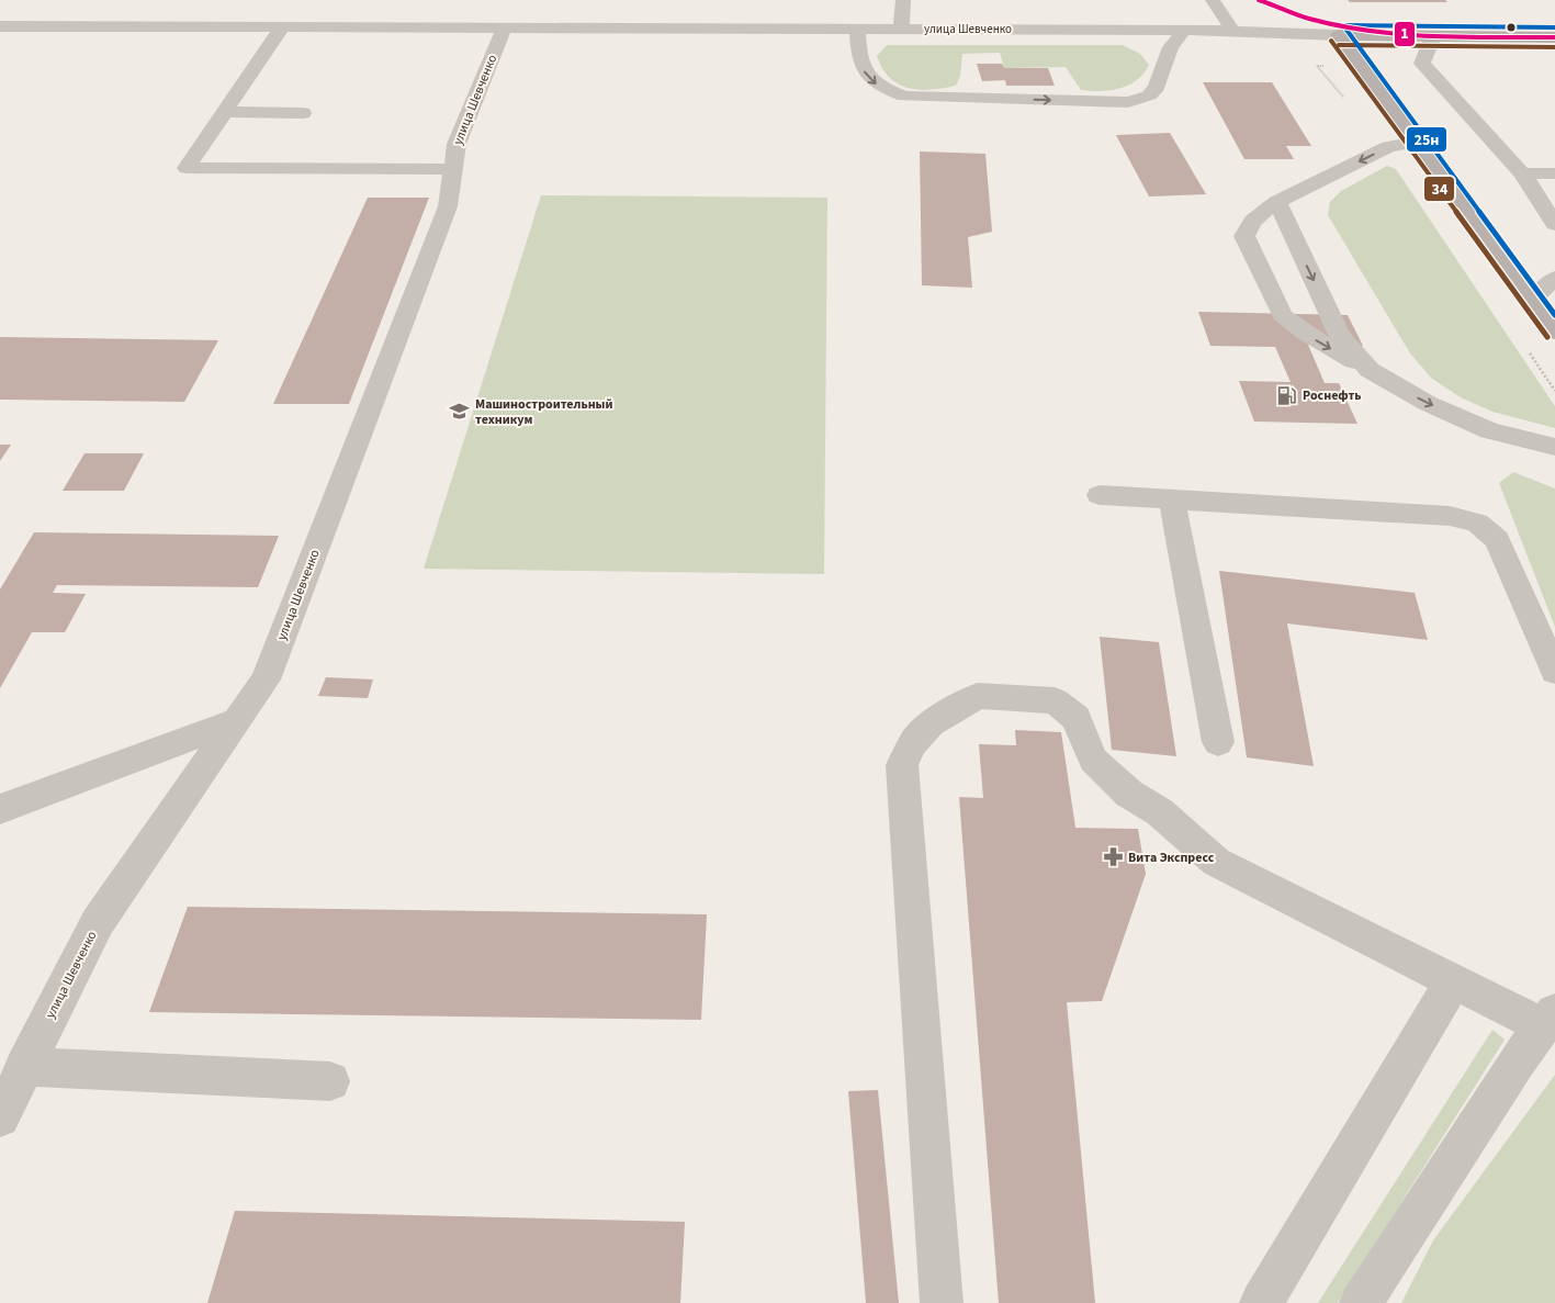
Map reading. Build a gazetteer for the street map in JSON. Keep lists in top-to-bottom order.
{
  "streets": {
    "main road": ["улица Шевченко"]
  },
  "places": {
    "fuel station": ["Роснефть"],
    "school or university": ["Машиностроительный техникум"],
    "pharmacy": ["Вита Экспресс"]
  },
  "lines": ["transit line 1", "transit line 25н", "transit line 34"]
}
